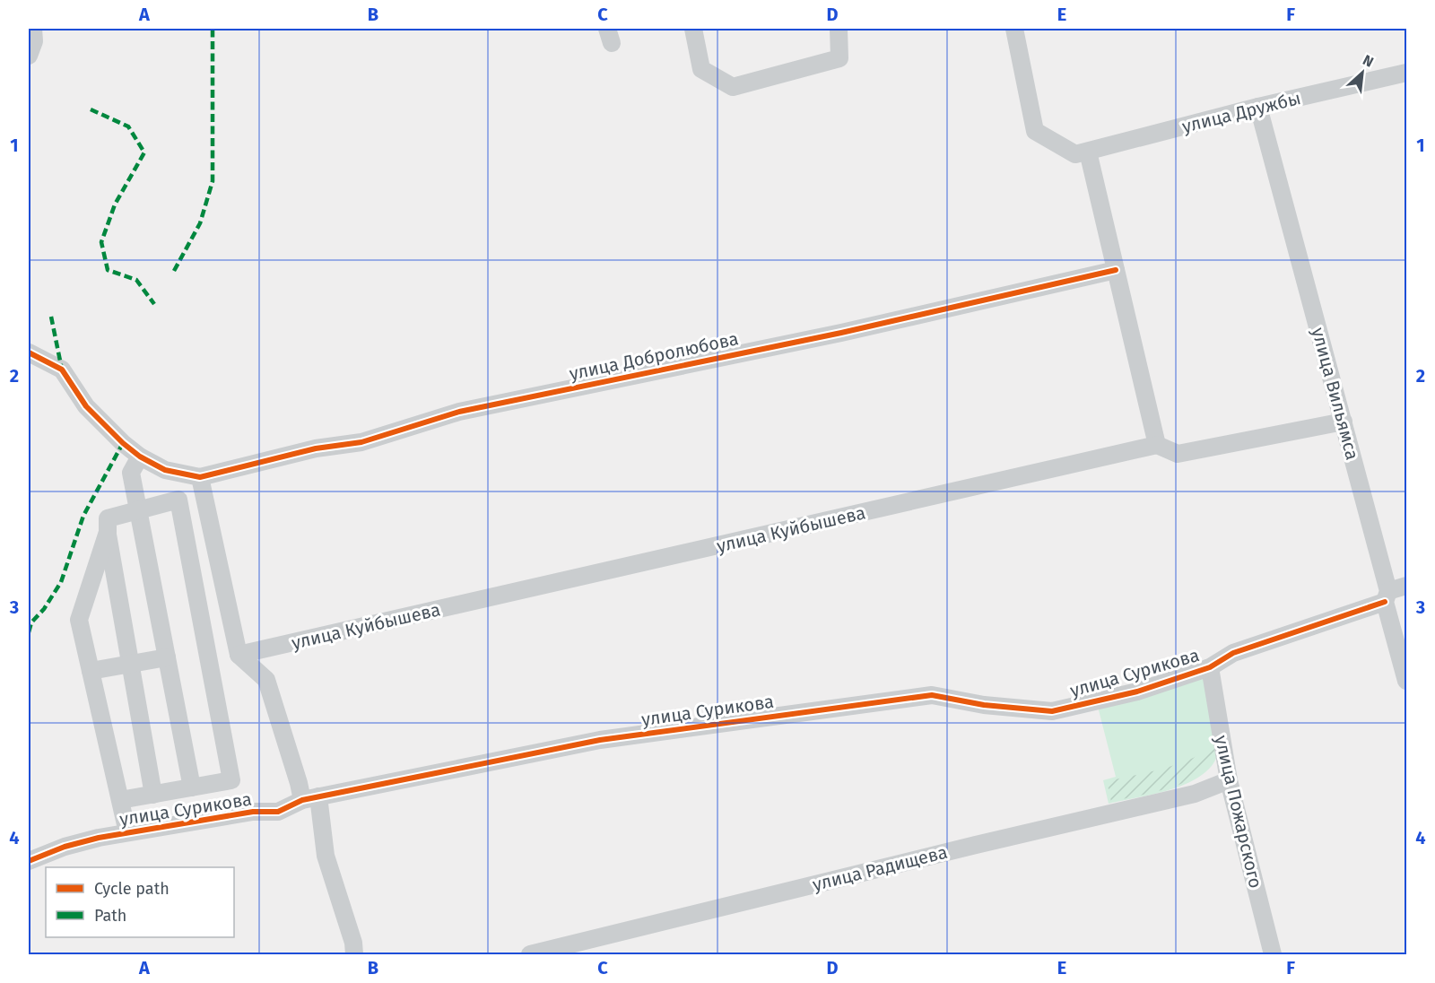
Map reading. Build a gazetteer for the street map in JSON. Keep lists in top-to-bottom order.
{
  "streets": {
    "street": [
      "улица Дружбы",
      "улица Добролюбова",
      "улица Вильямса",
      "улица Куйбышева",
      "улица Сурикова",
      "улица Пожарского",
      "улица Радищева"
    ]
  },
  "crossings": [
    ["улица Дружбы", "улица Вильямса"],
    ["улица Вильямса", "улица Сурикова"],
    ["улица Сурикова", "улица Пожарского"],
    ["улица Пожарского", "улица Радищева"]
  ],
  "legend": ["Cycle path", "Path"],
  "north": "top right",
  "grid": {
    "columns": [
      "A",
      "B",
      "C",
      "D",
      "E",
      "F"
    ],
    "rows": [
      "1",
      "2",
      "3",
      "4"
    ]
  }
}
